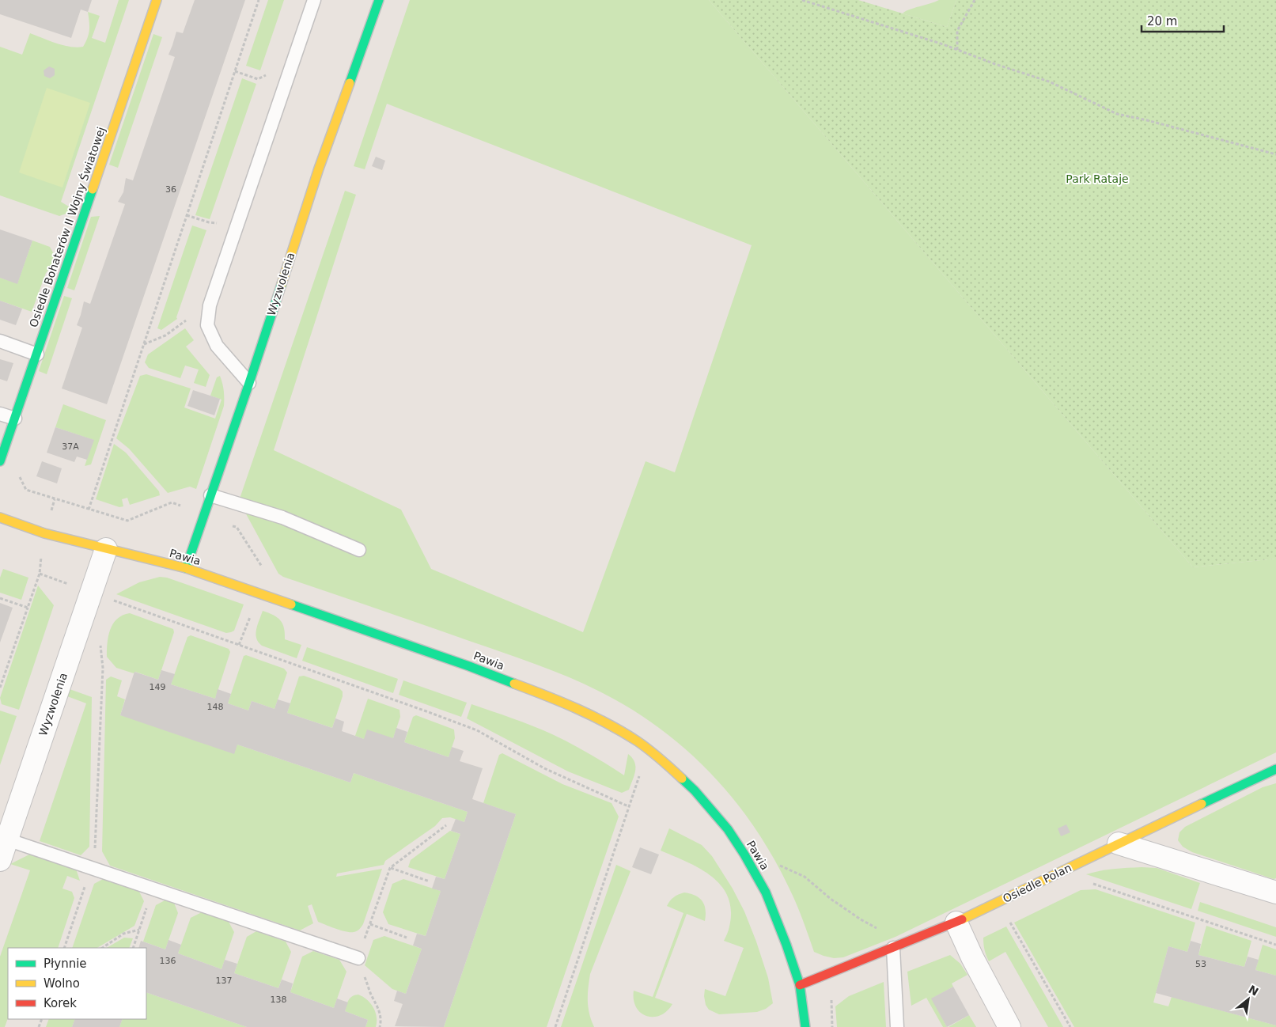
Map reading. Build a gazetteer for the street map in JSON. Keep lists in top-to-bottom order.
{
  "streets": {
    "street": [
      "Osiedle Bohaterów II Wojny Światowej",
      "Wyzwolenia",
      "Pawia",
      "Osiedle Polan"
    ]
  },
  "crossings": [
    ["Wyzwolenia", "Pawia"],
    ["Pawia", "Osiedle Polan"]
  ],
  "parks": ["Park Rataje"],
  "house_numbers": [
    "36",
    "37A",
    "149",
    "148",
    "136",
    "53",
    "137",
    "138"
  ],
  "legend": ["Płynnie", "Wolno", "Korek"],
  "scale_bar": "20 m",
  "north": "top right"
}
